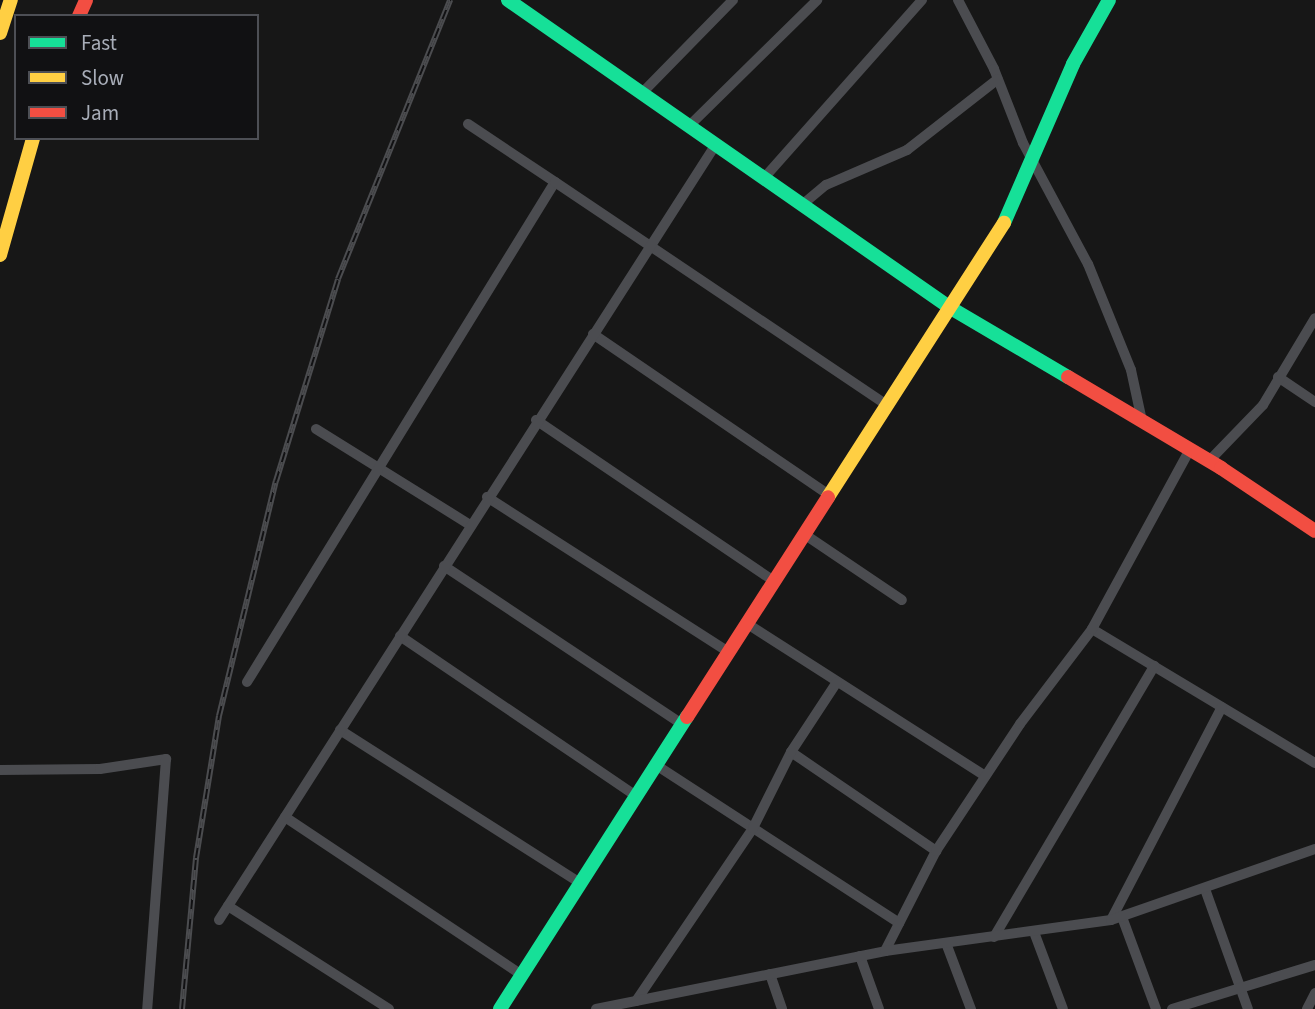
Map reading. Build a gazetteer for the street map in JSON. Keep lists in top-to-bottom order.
{
  "legend": ["Fast", "Slow", "Jam"]
}
